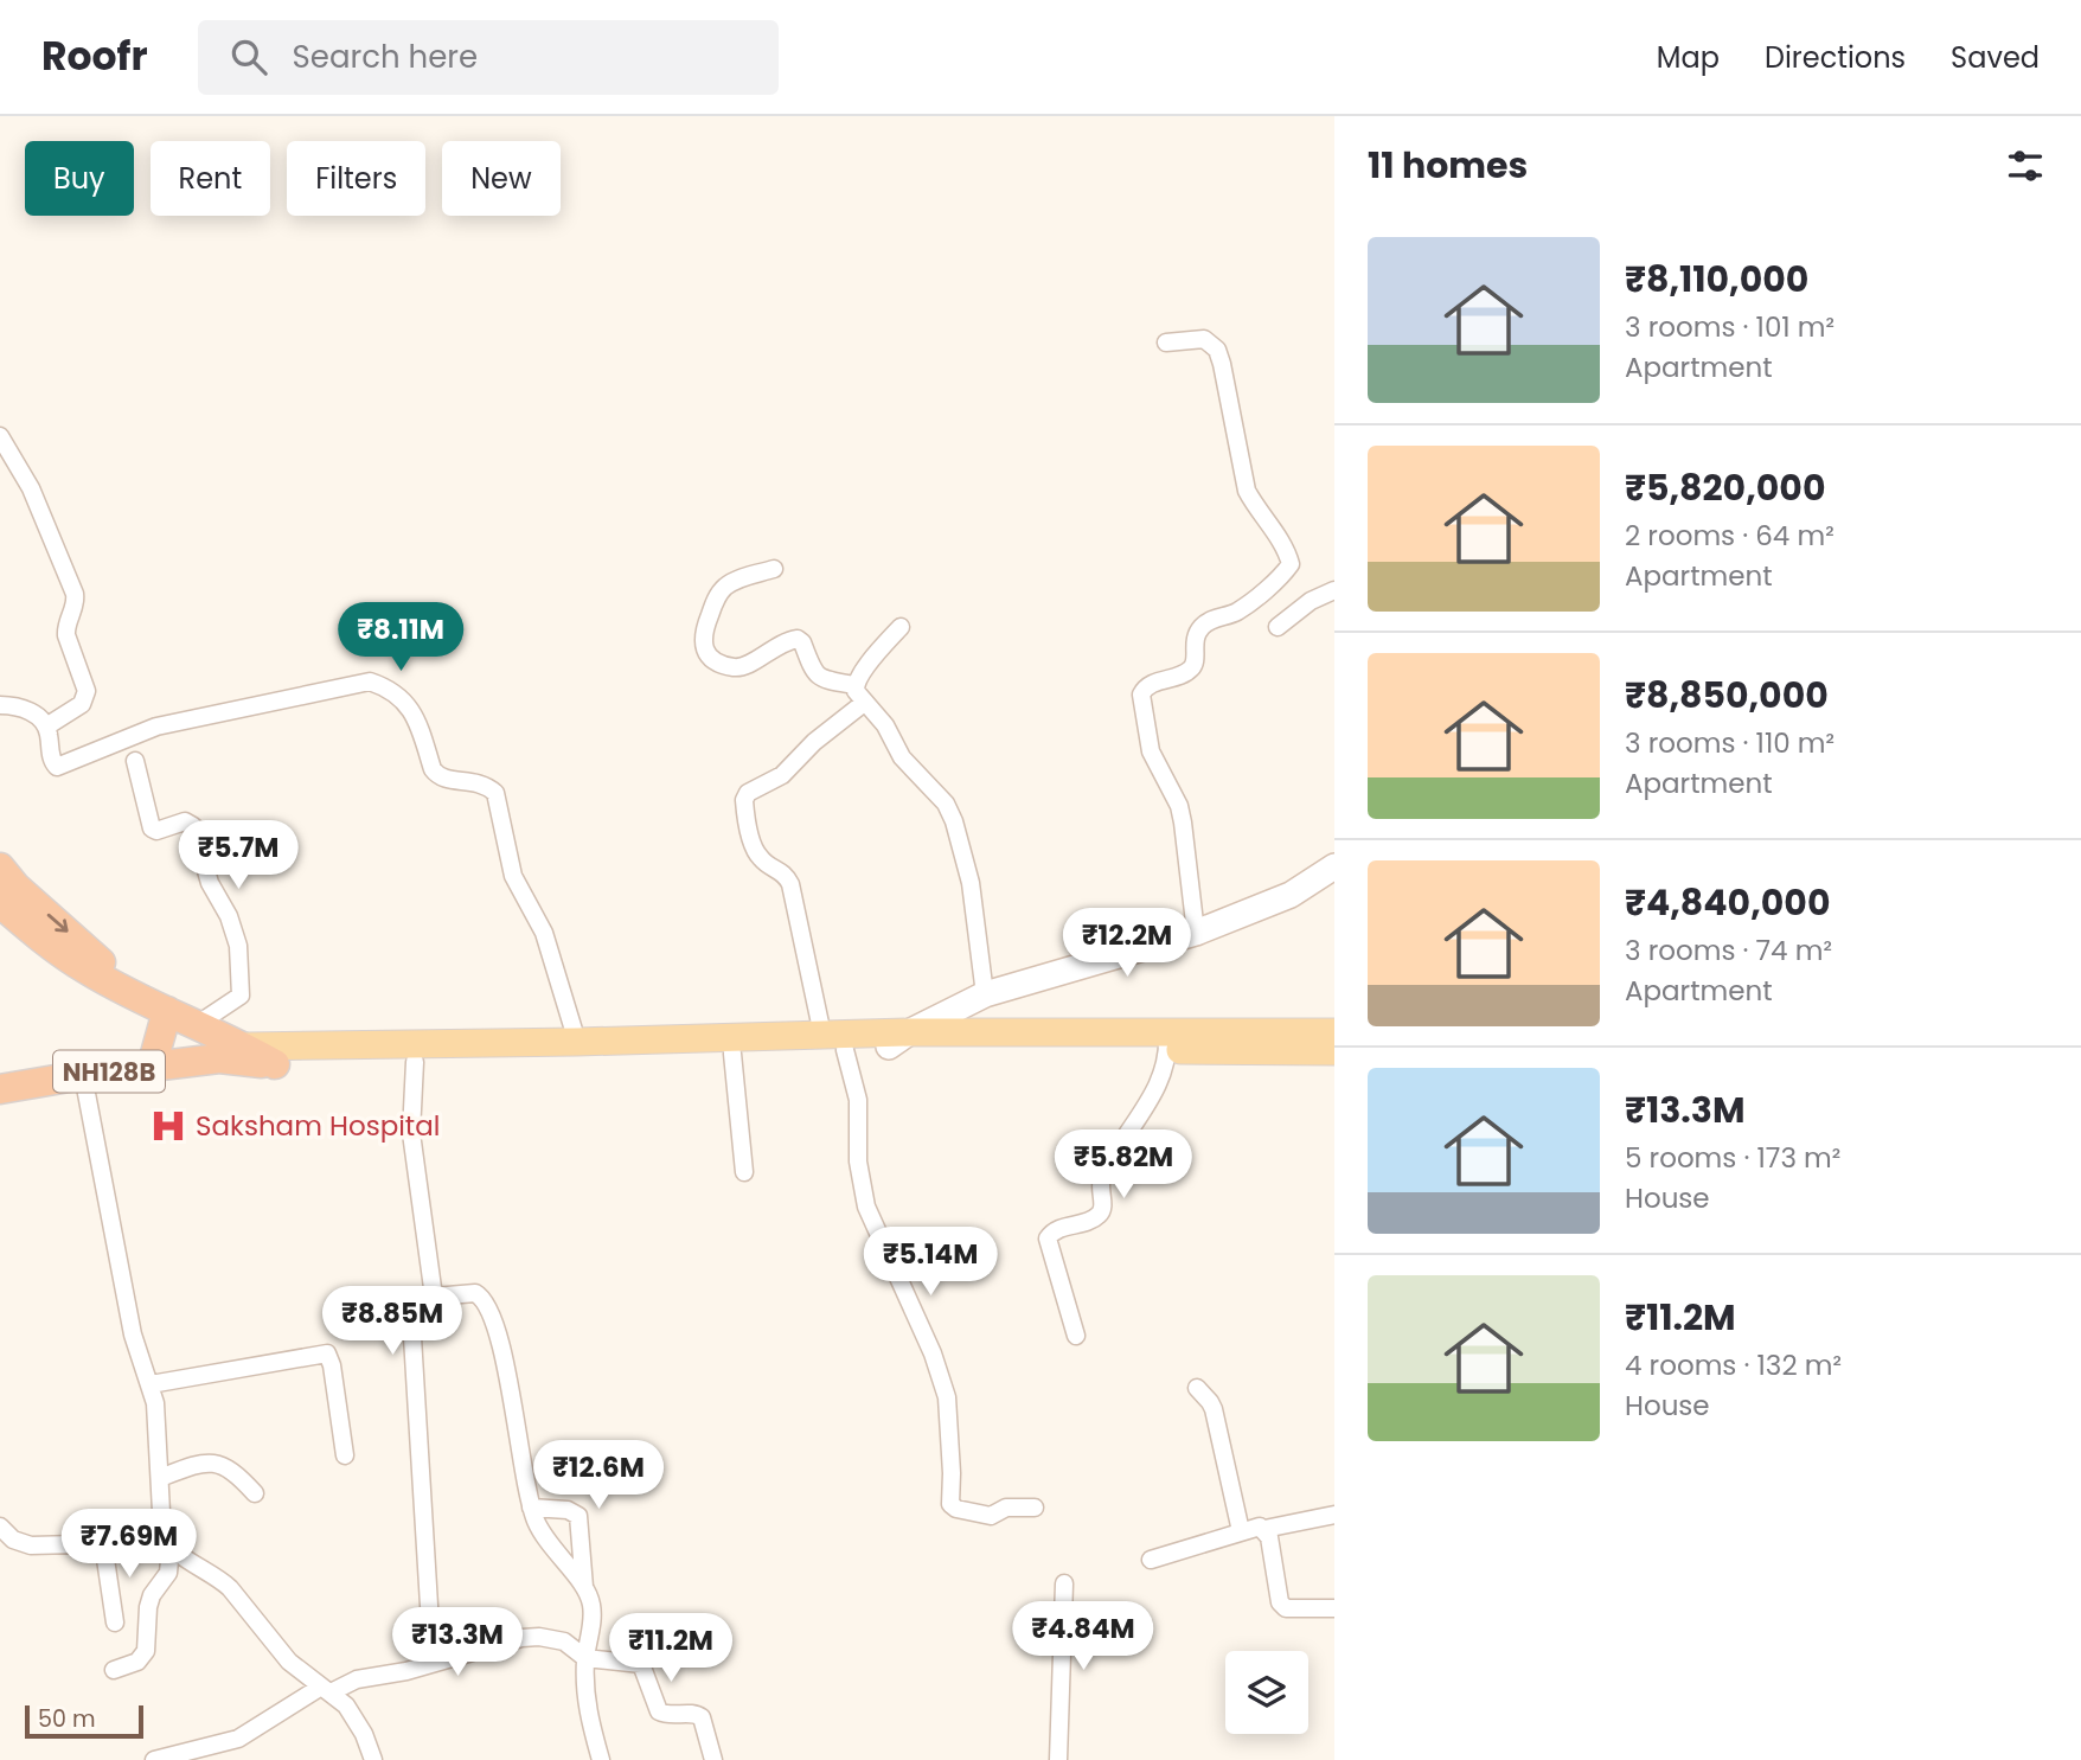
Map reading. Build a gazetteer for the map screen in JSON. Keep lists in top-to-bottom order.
{
  "streets": {
    "highway": ["NH128B"]
  },
  "places": {
    "hospital": ["Saksham Hospital"]
  },
  "scale_bar": "50 m",
  "page": {
    "header": "Roofr",
    "search": "Search here",
    "nav": ["Map", "Directions", "Saved"],
    "heading": "11 homes",
    "chip": [
      "Buy",
      "Rent",
      "Filters",
      "New"
    ],
    "list": [
      {
        "name": "₹8,110,000",
        "note": "3 rooms · 101 m² · Apartment"
      },
      {
        "name": "₹5,820,000",
        "note": "2 rooms · 64 m² · Apartment"
      },
      {
        "name": "₹8,850,000",
        "note": "3 rooms · 110 m² · Apartment"
      },
      {
        "name": "₹4,840,000",
        "note": "3 rooms · 74 m² · Apartment"
      },
      {
        "name": "₹13.3M",
        "note": "5 rooms · 173 m² · House"
      },
      {
        "name": "₹11.2M",
        "note": "4 rooms · 132 m² · House"
      }
    ],
    "price": [
      "₹8.11M",
      "₹5.7M",
      "₹12.2M",
      "₹5.82M",
      "₹5.14M",
      "₹8.85M",
      "₹12.6M",
      "₹7.69M",
      "₹4.84M",
      "₹13.3M",
      "₹11.2M"
    ],
    "scale": "50 m"
  }
}
